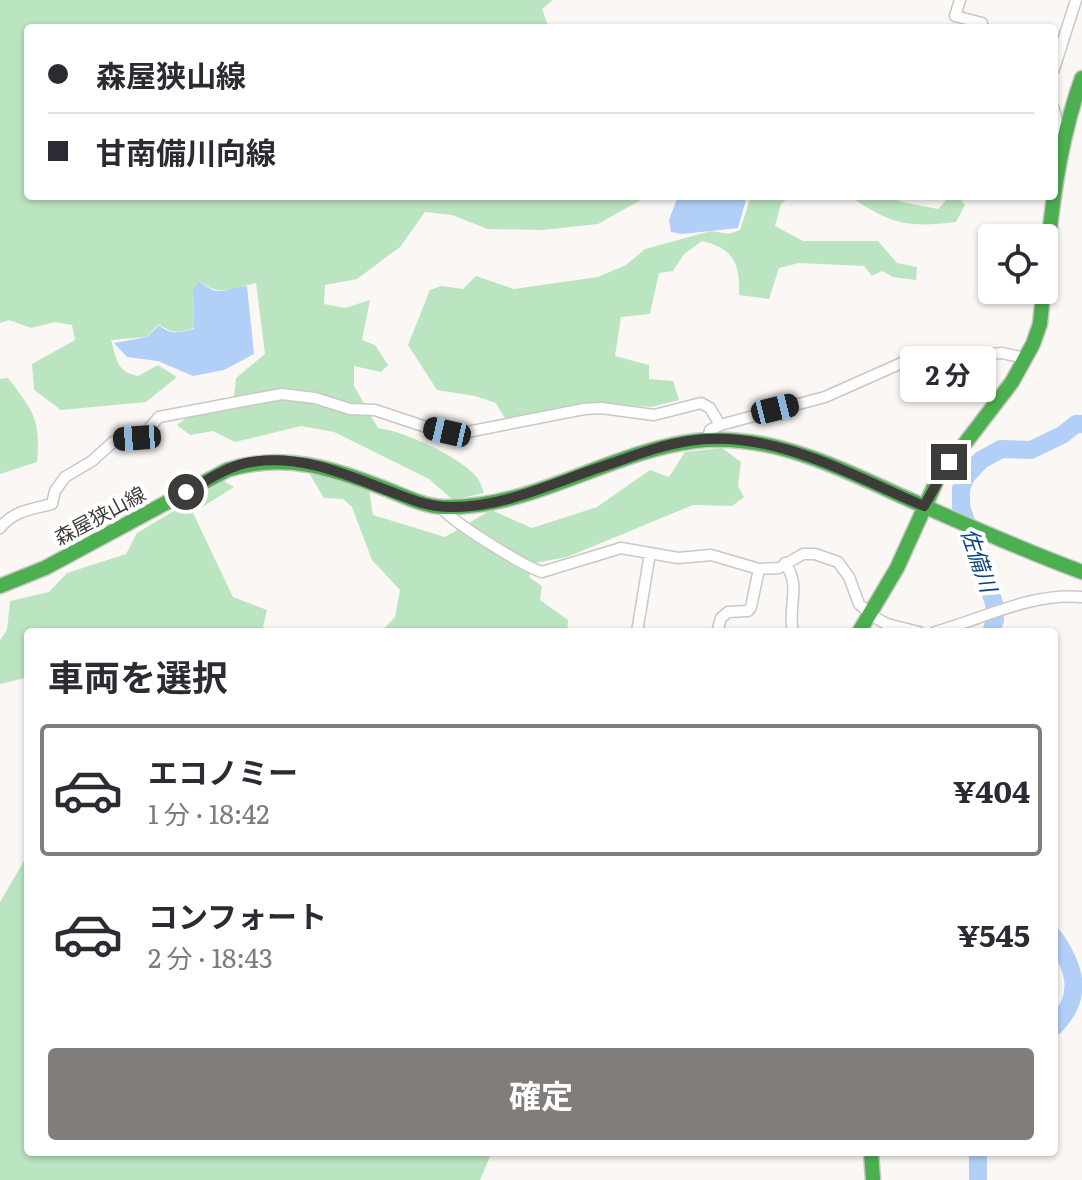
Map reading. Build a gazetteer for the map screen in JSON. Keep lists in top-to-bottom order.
{
  "streets": {
    "main road": ["森屋狭山線"]
  },
  "water": ["佐備川"],
  "page": {
    "banner": ["森屋狭山線", "甘南備川向線"],
    "bubble": "2 分",
    "heading": "車両を選択",
    "list": [
      {
        "name": "エコノミー",
        "note": "1 分 · 18:42",
        "value": "¥404"
      },
      {
        "name": "コンフォート",
        "note": "2 分 · 18:43",
        "value": "¥545"
      }
    ],
    "buttons": "確定"
  }
}
